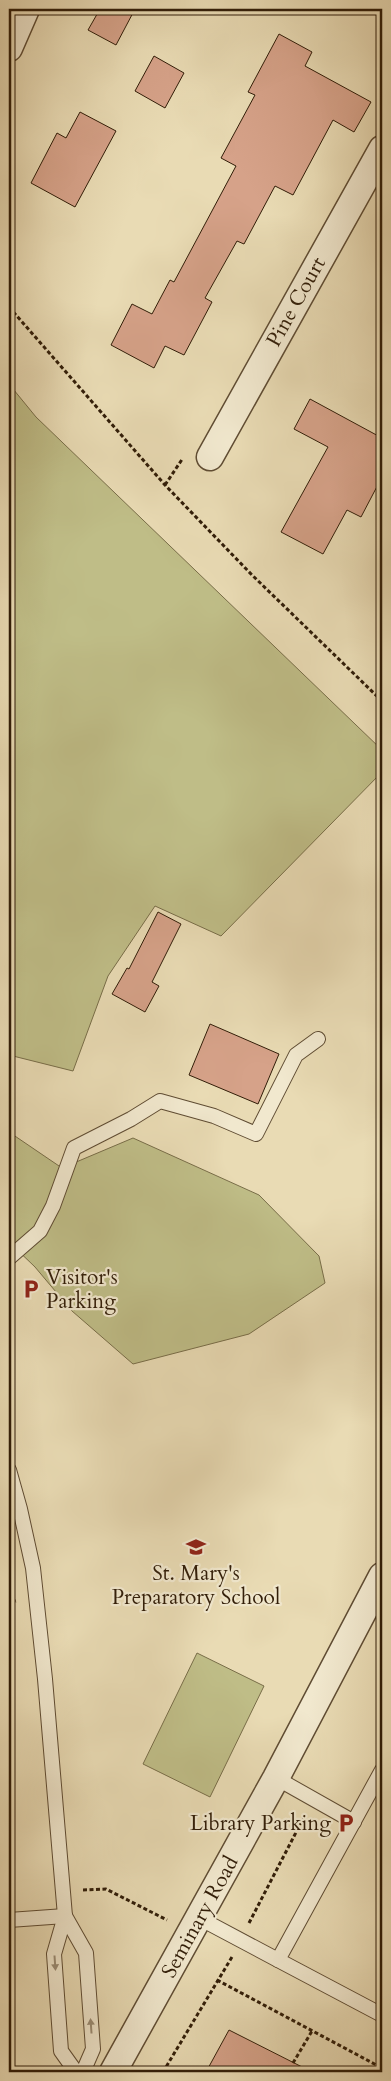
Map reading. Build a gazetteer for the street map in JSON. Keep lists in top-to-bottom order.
{
  "streets": {
    "street": ["Pine Court", "Seminary Road"]
  },
  "places": {
    "parking": ["Visitor's Parking", "Library Parking"],
    "school or university": ["St. Mary's Preparatory School"]
  }
}
